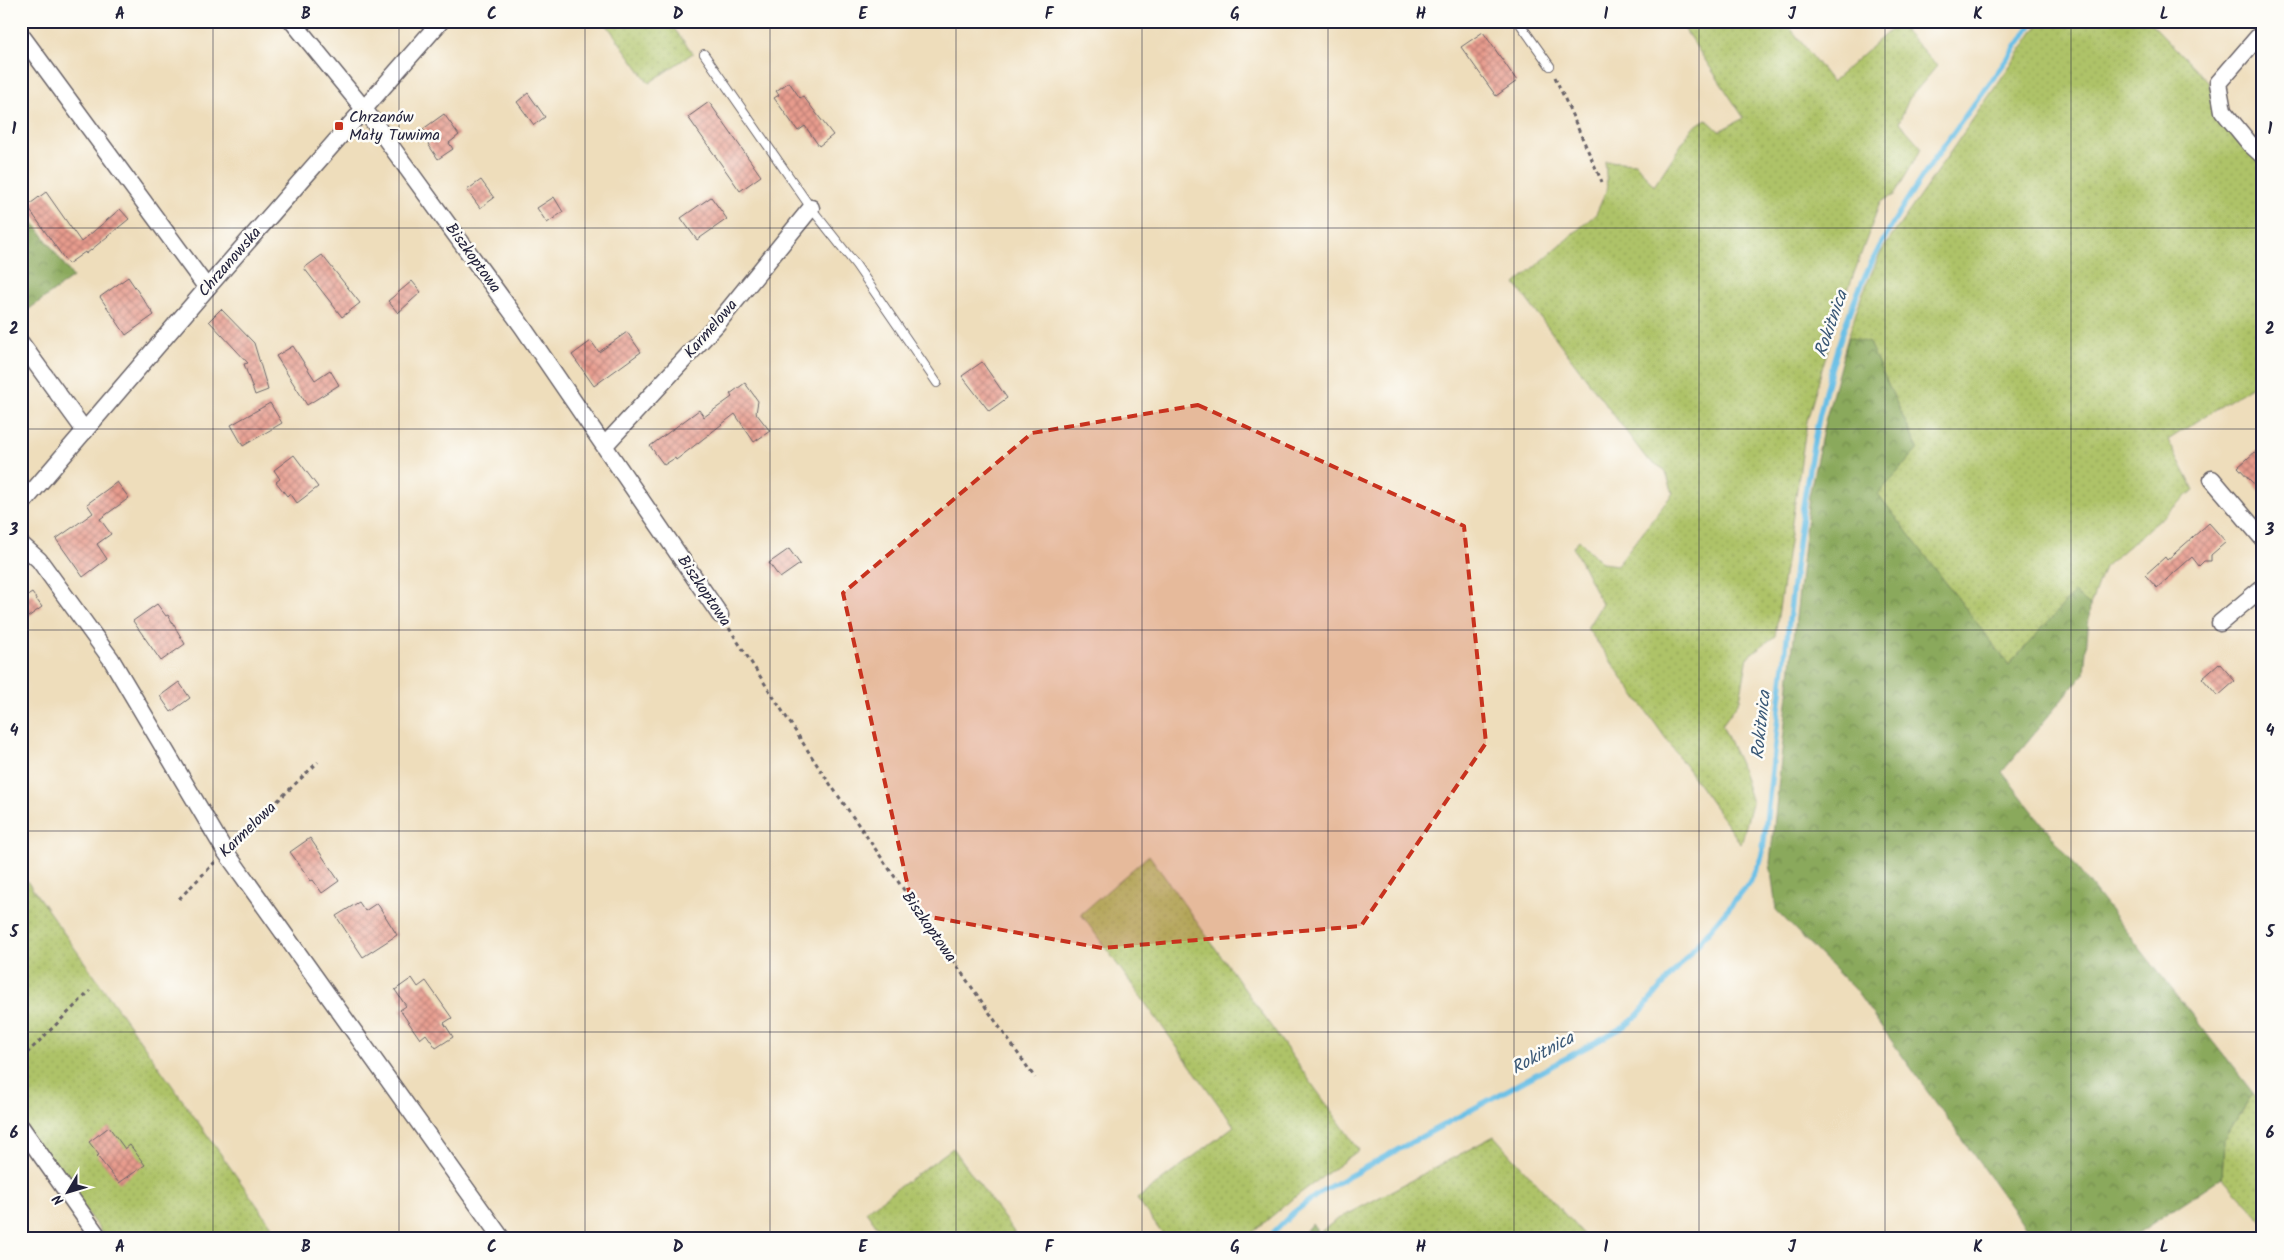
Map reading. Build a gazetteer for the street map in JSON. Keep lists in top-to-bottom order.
{
  "streets": {
    "street": ["Biszkoptowa", "Chrzanowska", "Karmelowa"]
  },
  "crossings": [
    ["Biszkoptowa", "Chrzanowska"],
    ["Biszkoptowa", "Karmelowa"]
  ],
  "water": ["Rokitnica"],
  "places": {
    "transit": ["Chrzanów Mały Tuwima"]
  },
  "north": "bottom left",
  "grid": {
    "columns": [
      "A",
      "B",
      "C",
      "D",
      "E",
      "F",
      "G",
      "H",
      "I",
      "J",
      "K",
      "L"
    ],
    "rows": [
      "1",
      "2",
      "3",
      "4",
      "5",
      "6"
    ]
  }
}
